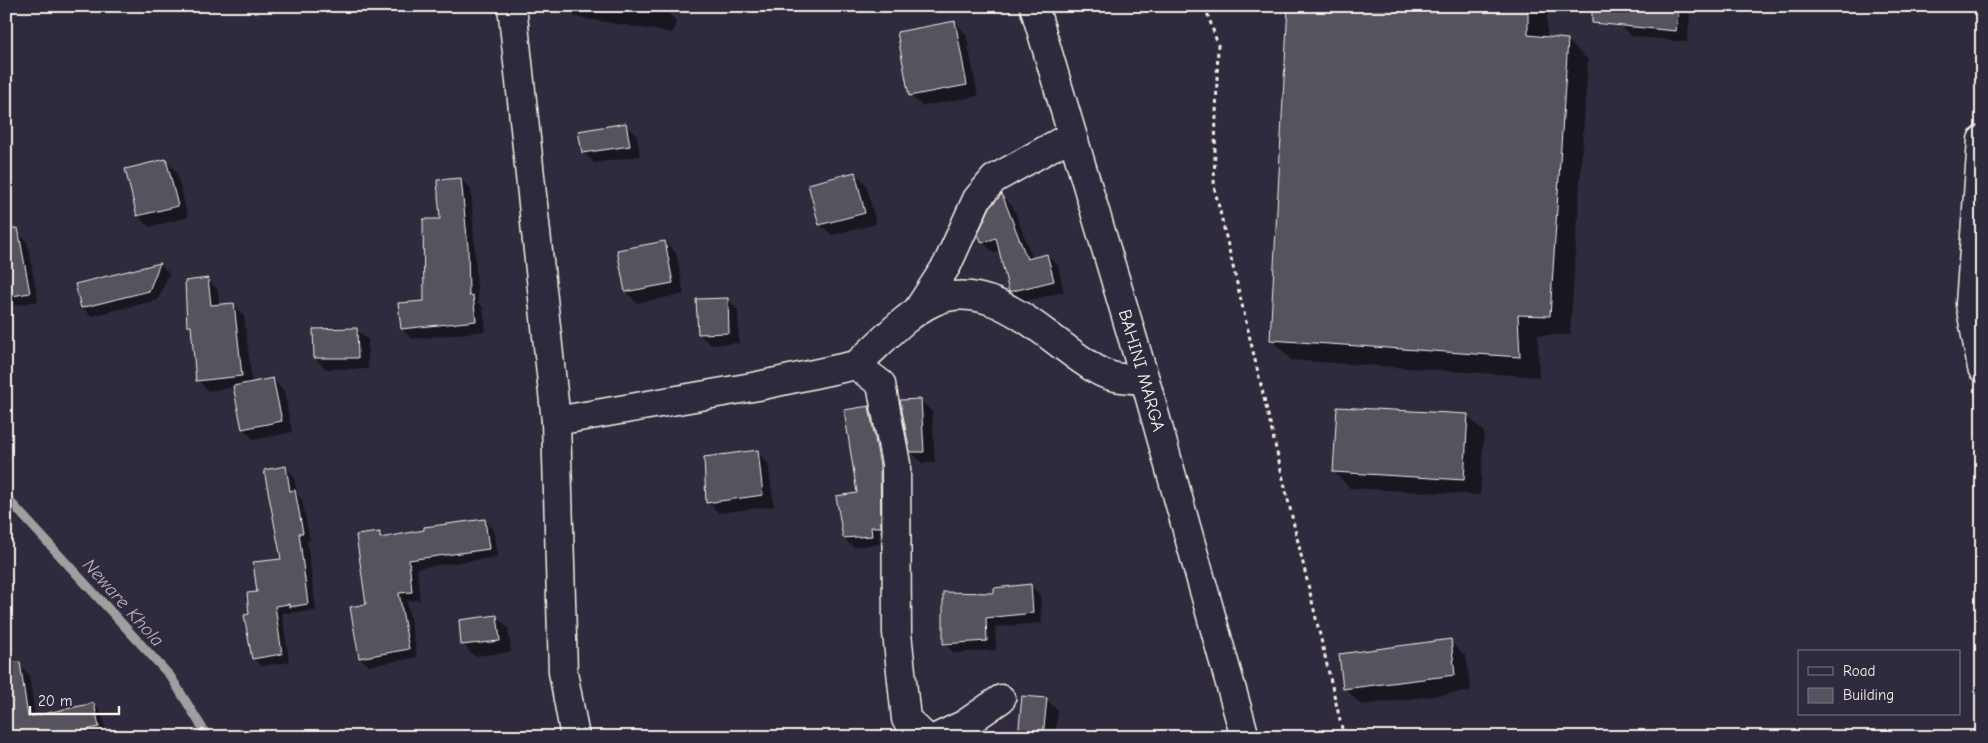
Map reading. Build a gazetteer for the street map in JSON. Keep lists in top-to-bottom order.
{
  "streets": {
    "street": ["BAHINI MARGA"]
  },
  "water": ["Neware Khola"],
  "legend": ["Road", "Building"],
  "scale_bar": "20 m"
}
